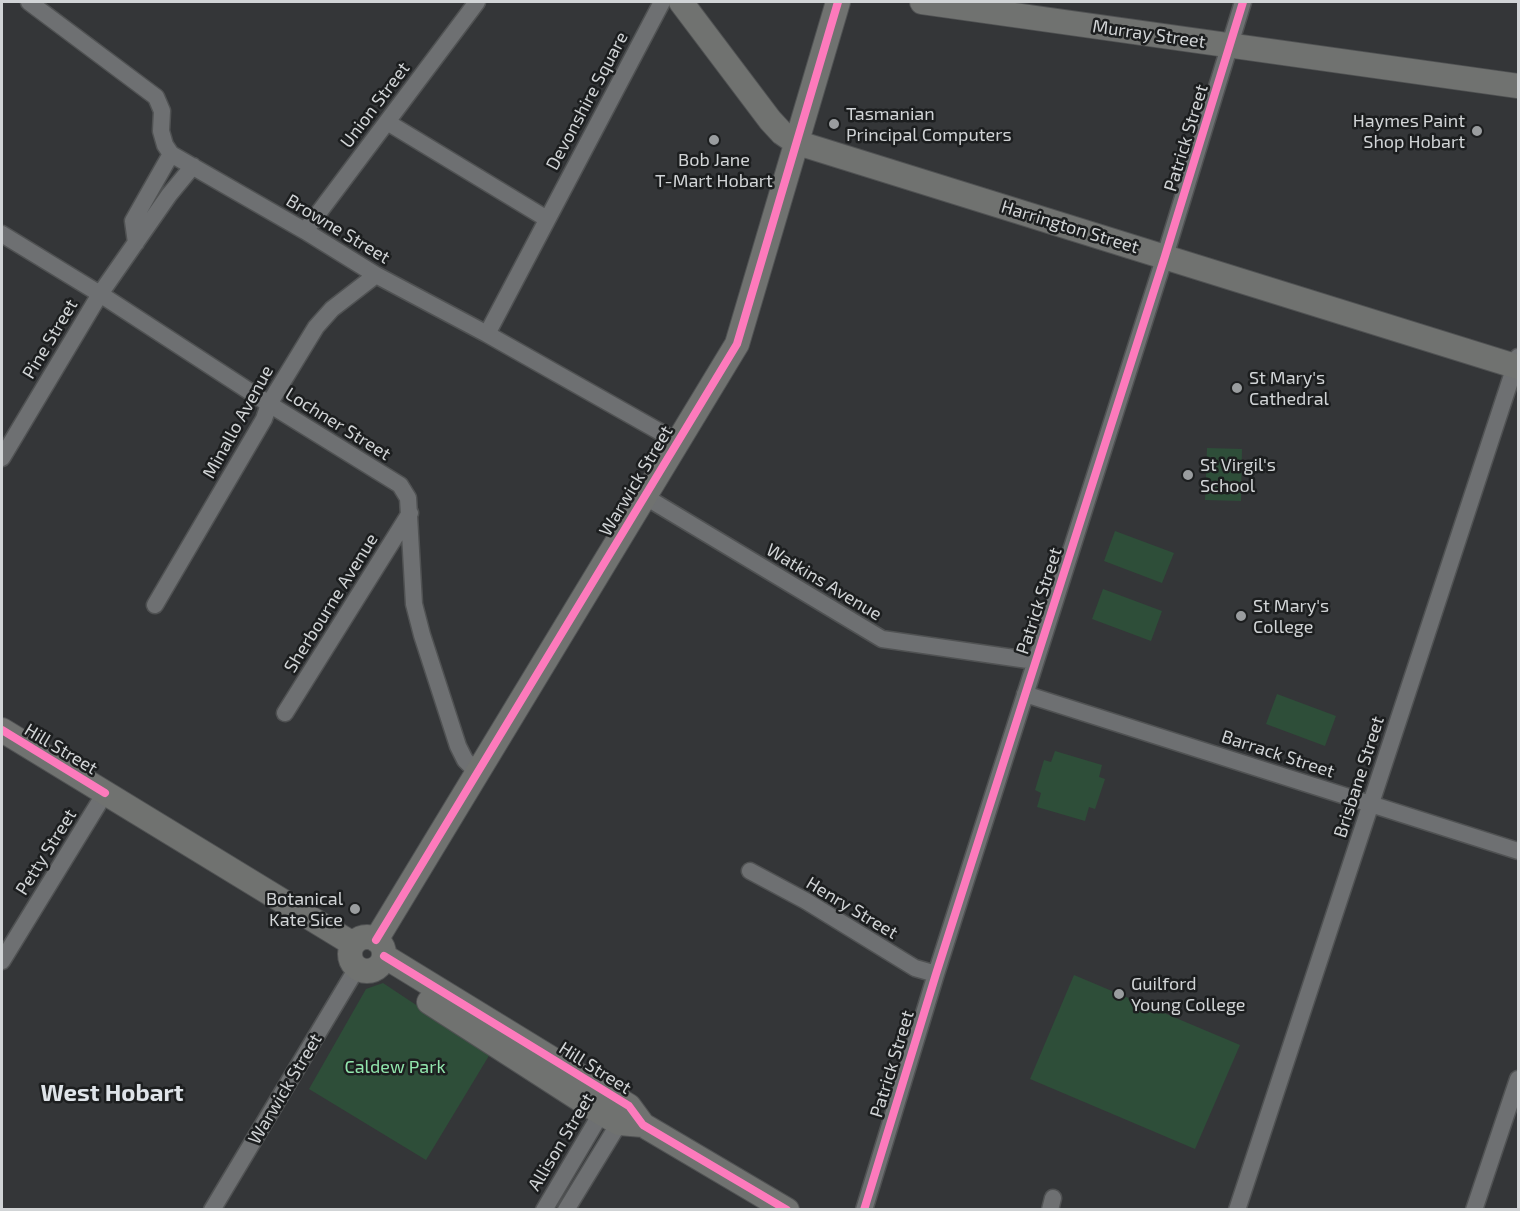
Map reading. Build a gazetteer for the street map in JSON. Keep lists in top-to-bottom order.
{
  "streets": {
    "street": [
      "Murray Street",
      "Devonshire Square",
      "Union Street",
      "Patrick Street",
      "Harrington Street",
      "Browne Street",
      "Pine Street",
      "Minallo Avenue",
      "Lochner Street",
      "Warwick Street",
      "Watkins Avenue",
      "Sherbourne Avenue",
      "Hill Street",
      "Barrack Street",
      "Brisbane Street",
      "Petty Street",
      "Henry Street",
      "Allison Street"
    ]
  },
  "crossings": [
    ["Murray Street", "Patrick Street"],
    ["Devonshire Square", "Browne Street"],
    ["Union Street", "Browne Street"],
    ["Patrick Street", "Harrington Street"],
    ["Patrick Street", "Watkins Avenue"],
    ["Patrick Street", "Barrack Street"],
    ["Patrick Street", "Henry Street"],
    ["Harrington Street", "Warwick Street"],
    ["Harrington Street", "Brisbane Street"],
    ["Browne Street", "Pine Street"],
    ["Browne Street", "Minallo Avenue"],
    ["Browne Street", "Warwick Street"],
    ["Pine Street", "Lochner Street"],
    ["Minallo Avenue", "Lochner Street"],
    ["Lochner Street", "Warwick Street"],
    ["Lochner Street", "Sherbourne Avenue"],
    ["Warwick Street", "Watkins Avenue"],
    ["Warwick Street", "Hill Street"],
    ["Hill Street", "Petty Street"],
    ["Hill Street", "Allison Street"],
    ["Barrack Street", "Brisbane Street"]
  ],
  "districts": ["West Hobart"],
  "parks": ["Caldew Park"],
  "places": [
    "Tasmanian Principal Computers",
    "Haymes Paint Shop Hobart",
    "Bob Jane T-Mart Hobart",
    "St Mary's Cathedral",
    "St Virgil's School",
    "St Mary's College",
    "Botanical Kate Sice",
    "Guilford Young College"
  ]
}
